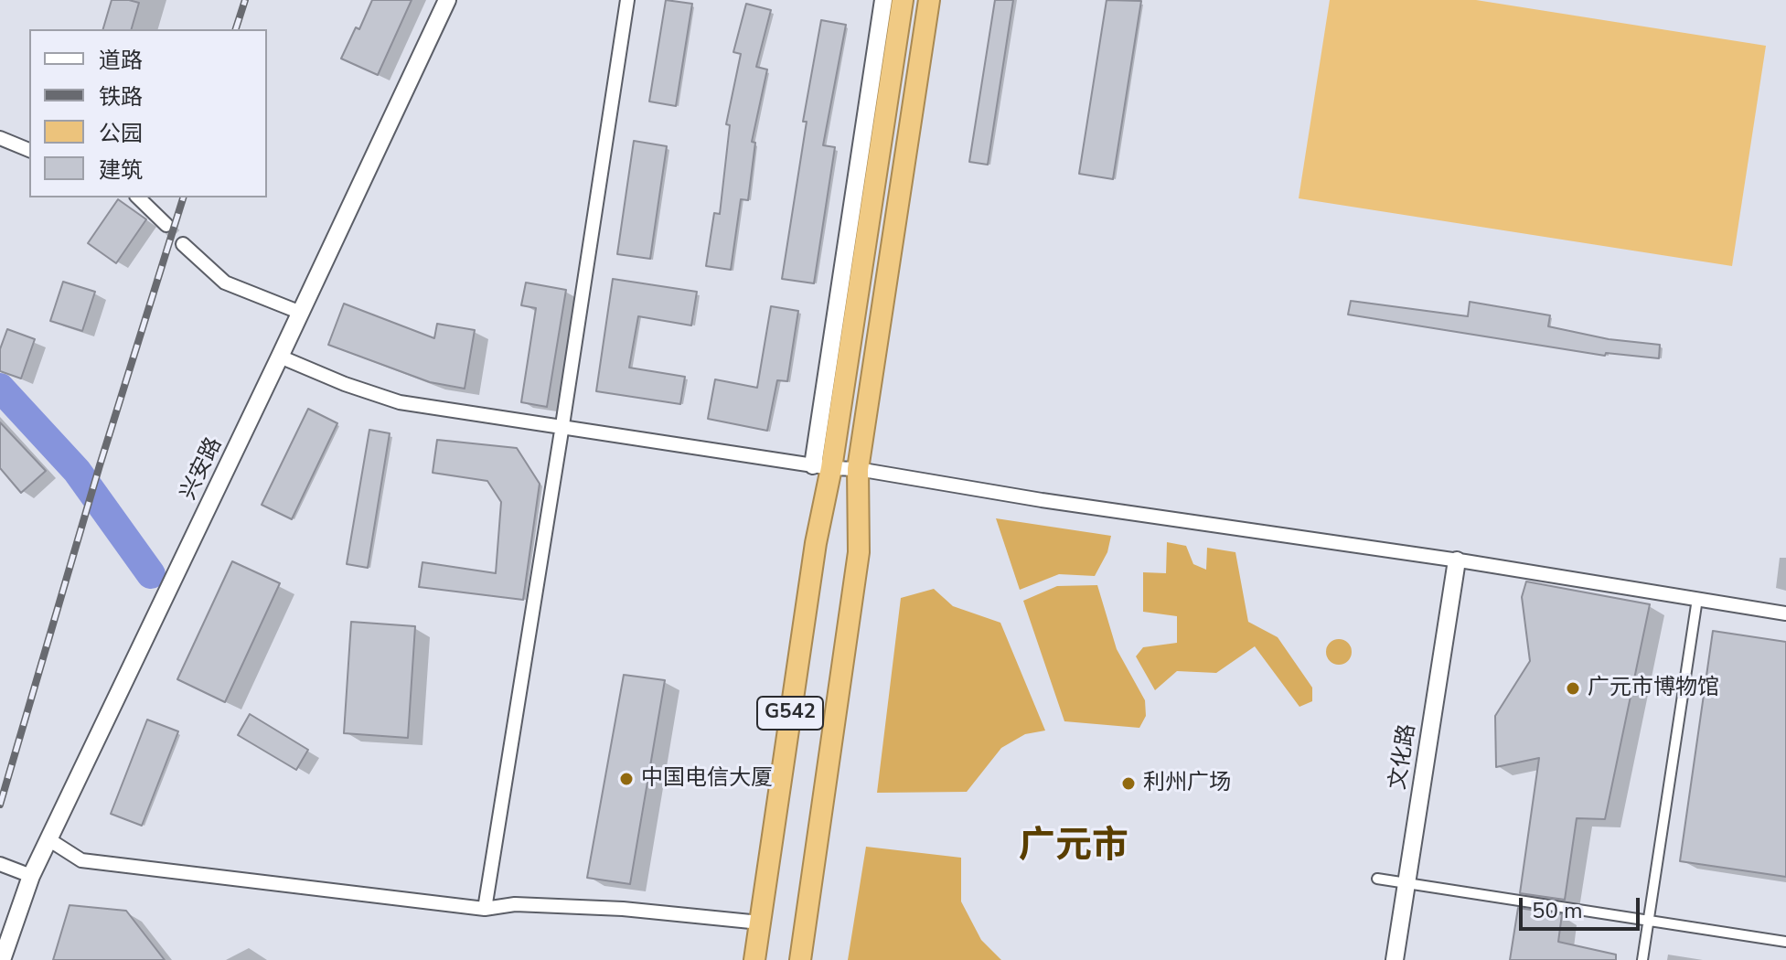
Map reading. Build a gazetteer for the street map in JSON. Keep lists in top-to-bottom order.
{
  "streets": {
    "highway": ["G542"],
    "street": ["兴安路", "文化路"]
  },
  "districts": ["广元市"],
  "places": ["广元市博物馆", "中国电信大厦", "利州广场"],
  "legend": [
    "道路",
    "铁路",
    "公园",
    "建筑"
  ],
  "scale_bar": "50 m"
}
